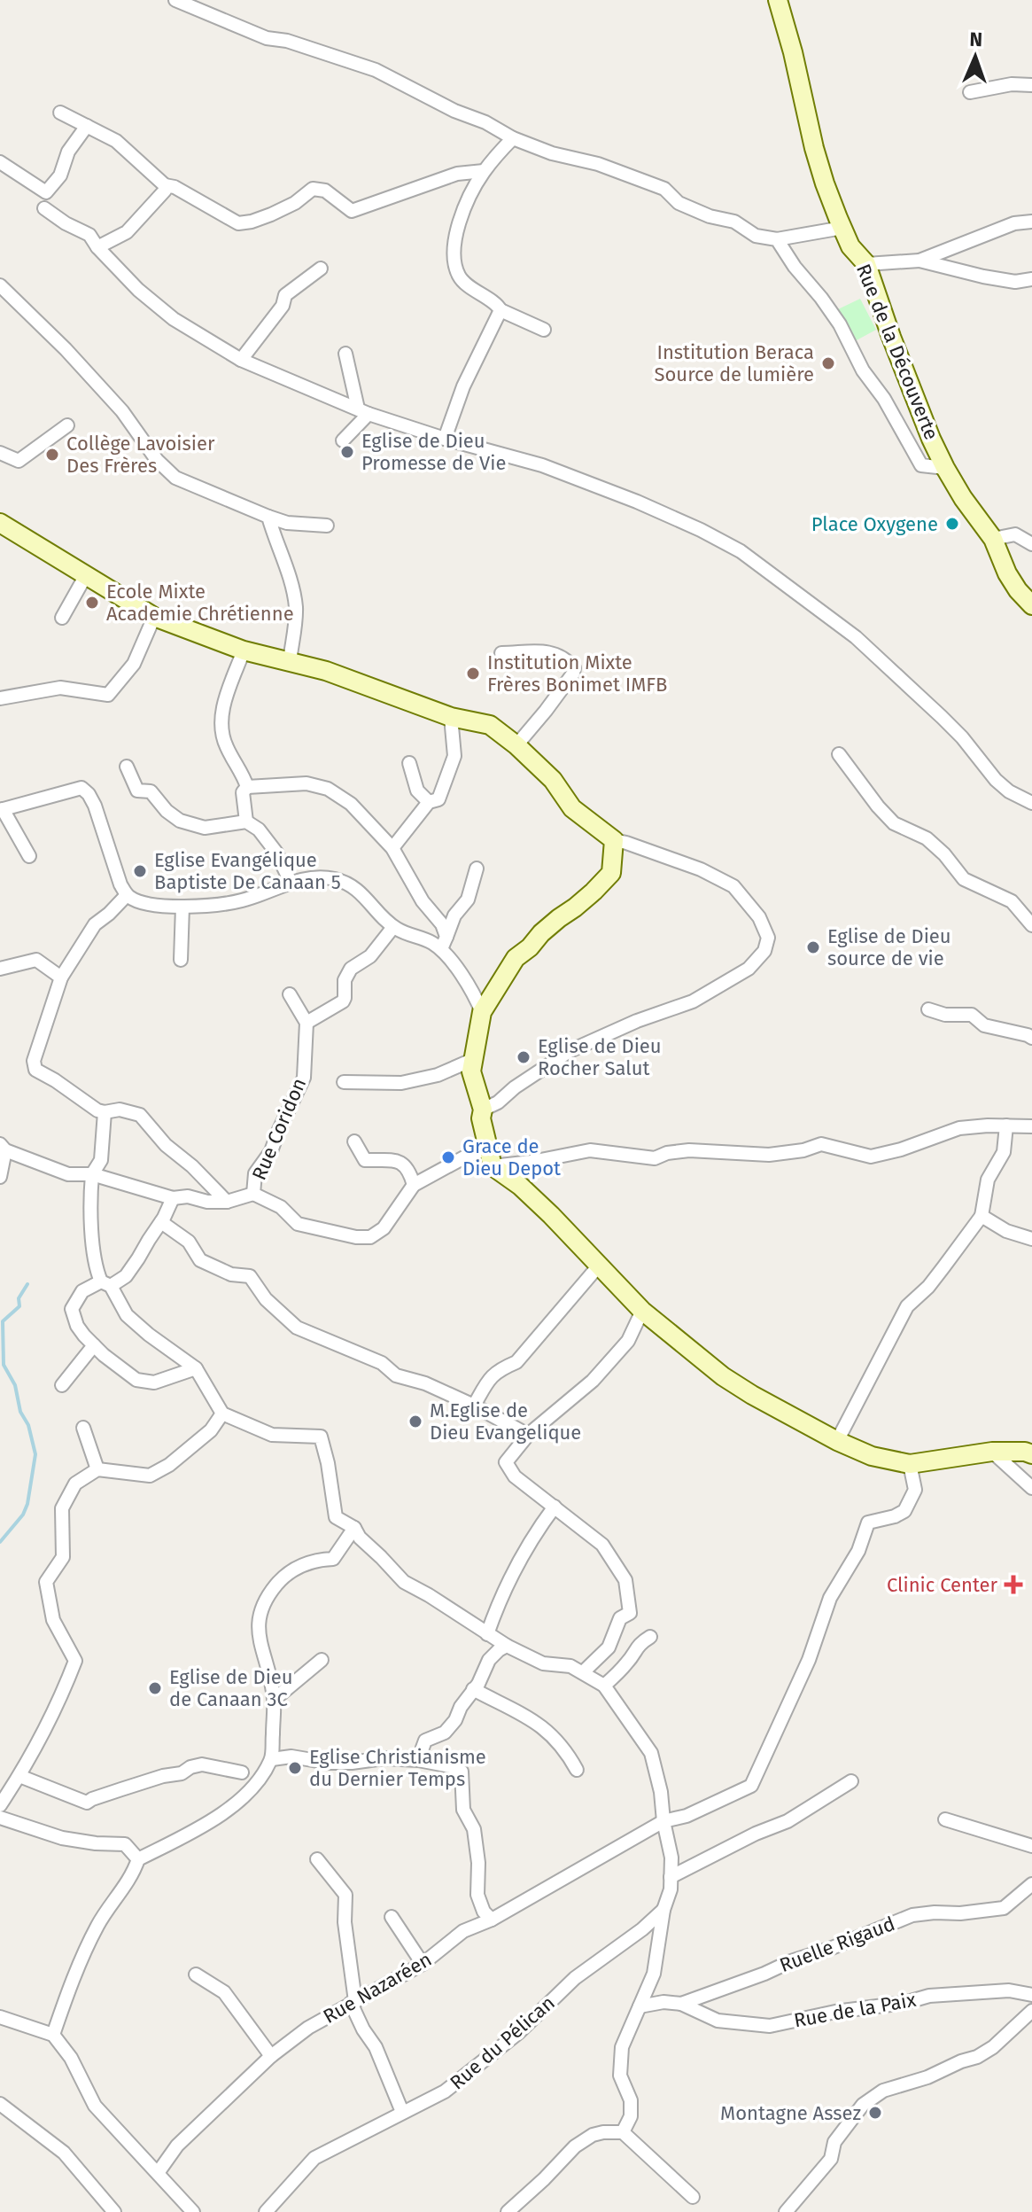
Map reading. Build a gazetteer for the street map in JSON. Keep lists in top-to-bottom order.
{
  "streets": {
    "street": [
      "Rue de la Découverte",
      "Rue Coridon",
      "Ruelle Rigaud",
      "Rue Nazaréen",
      "Rue de la Paix",
      "Rue du Pélican"
    ]
  },
  "crossings": [
    ["Ruelle Rigaud", "Rue de la Paix"]
  ],
  "places": {
    "other": [
      "Institution Beraca Source de lumière",
      "Eglise de Dieu Promesse de Vie",
      "Collège Lavoisier Des Frères",
      "Place Oxygene",
      "Ecole Mixte Academie Chrétienne",
      "Institution Mixte Frères Bonimet IMFB",
      "Eglise Evangélique Baptiste De Canaan 5",
      "Eglise de Dieu source de vie",
      "Eglise de Dieu Rocher Salut",
      "Grace de Dieu Depot",
      "M.Eglise de Dieu Evangelique",
      "Eglise de Dieu de Canaan 3C",
      "Eglise Christianisme du Dernier Temps",
      "Montagne Assez"
    ],
    "health": ["Clinic Center"]
  },
  "north": "top"
}
